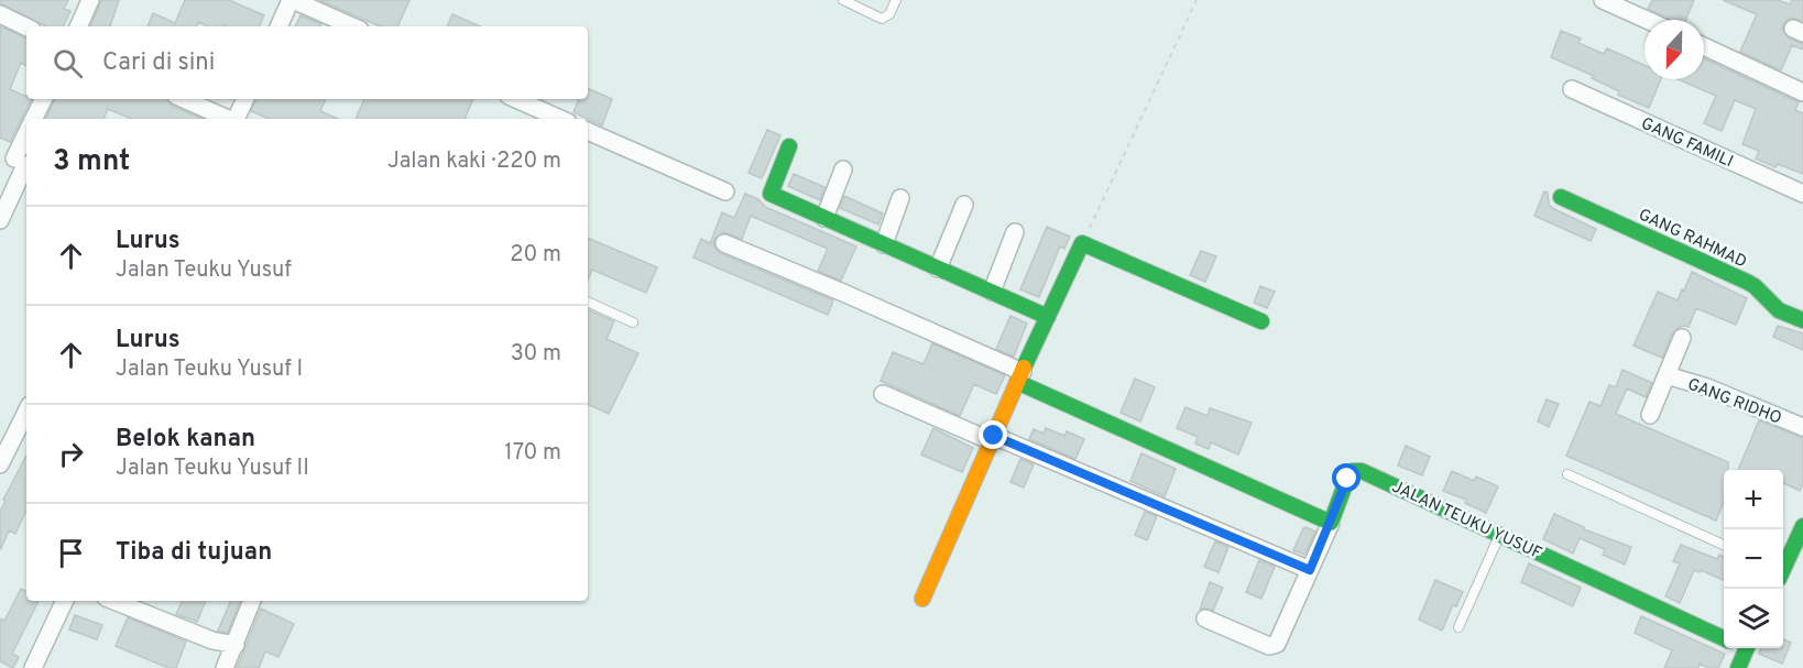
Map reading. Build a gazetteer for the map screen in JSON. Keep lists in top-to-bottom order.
{
  "streets": {
    "street": [
      "GANG FAMILI",
      "GANG RAHMAD",
      "GANG RIDHO",
      "JALAN TEUKU YUSUF"
    ]
  },
  "north": "bottom",
  "page": {
    "search": "Cari di sini",
    "heading": ["3 mnt", "Jalan kaki · 220 m"],
    "list": [
      ["Lurus", "Jalan Teuku Yusuf", "20 m"],
      ["Lurus", "Jalan Teuku Yusuf I", "30 m"],
      ["Belok kanan", "Jalan Teuku Yusuf II", "170 m"],
      "Tiba di tujuan"
    ],
    "map_buttons": ["+", "−"]
  }
}
